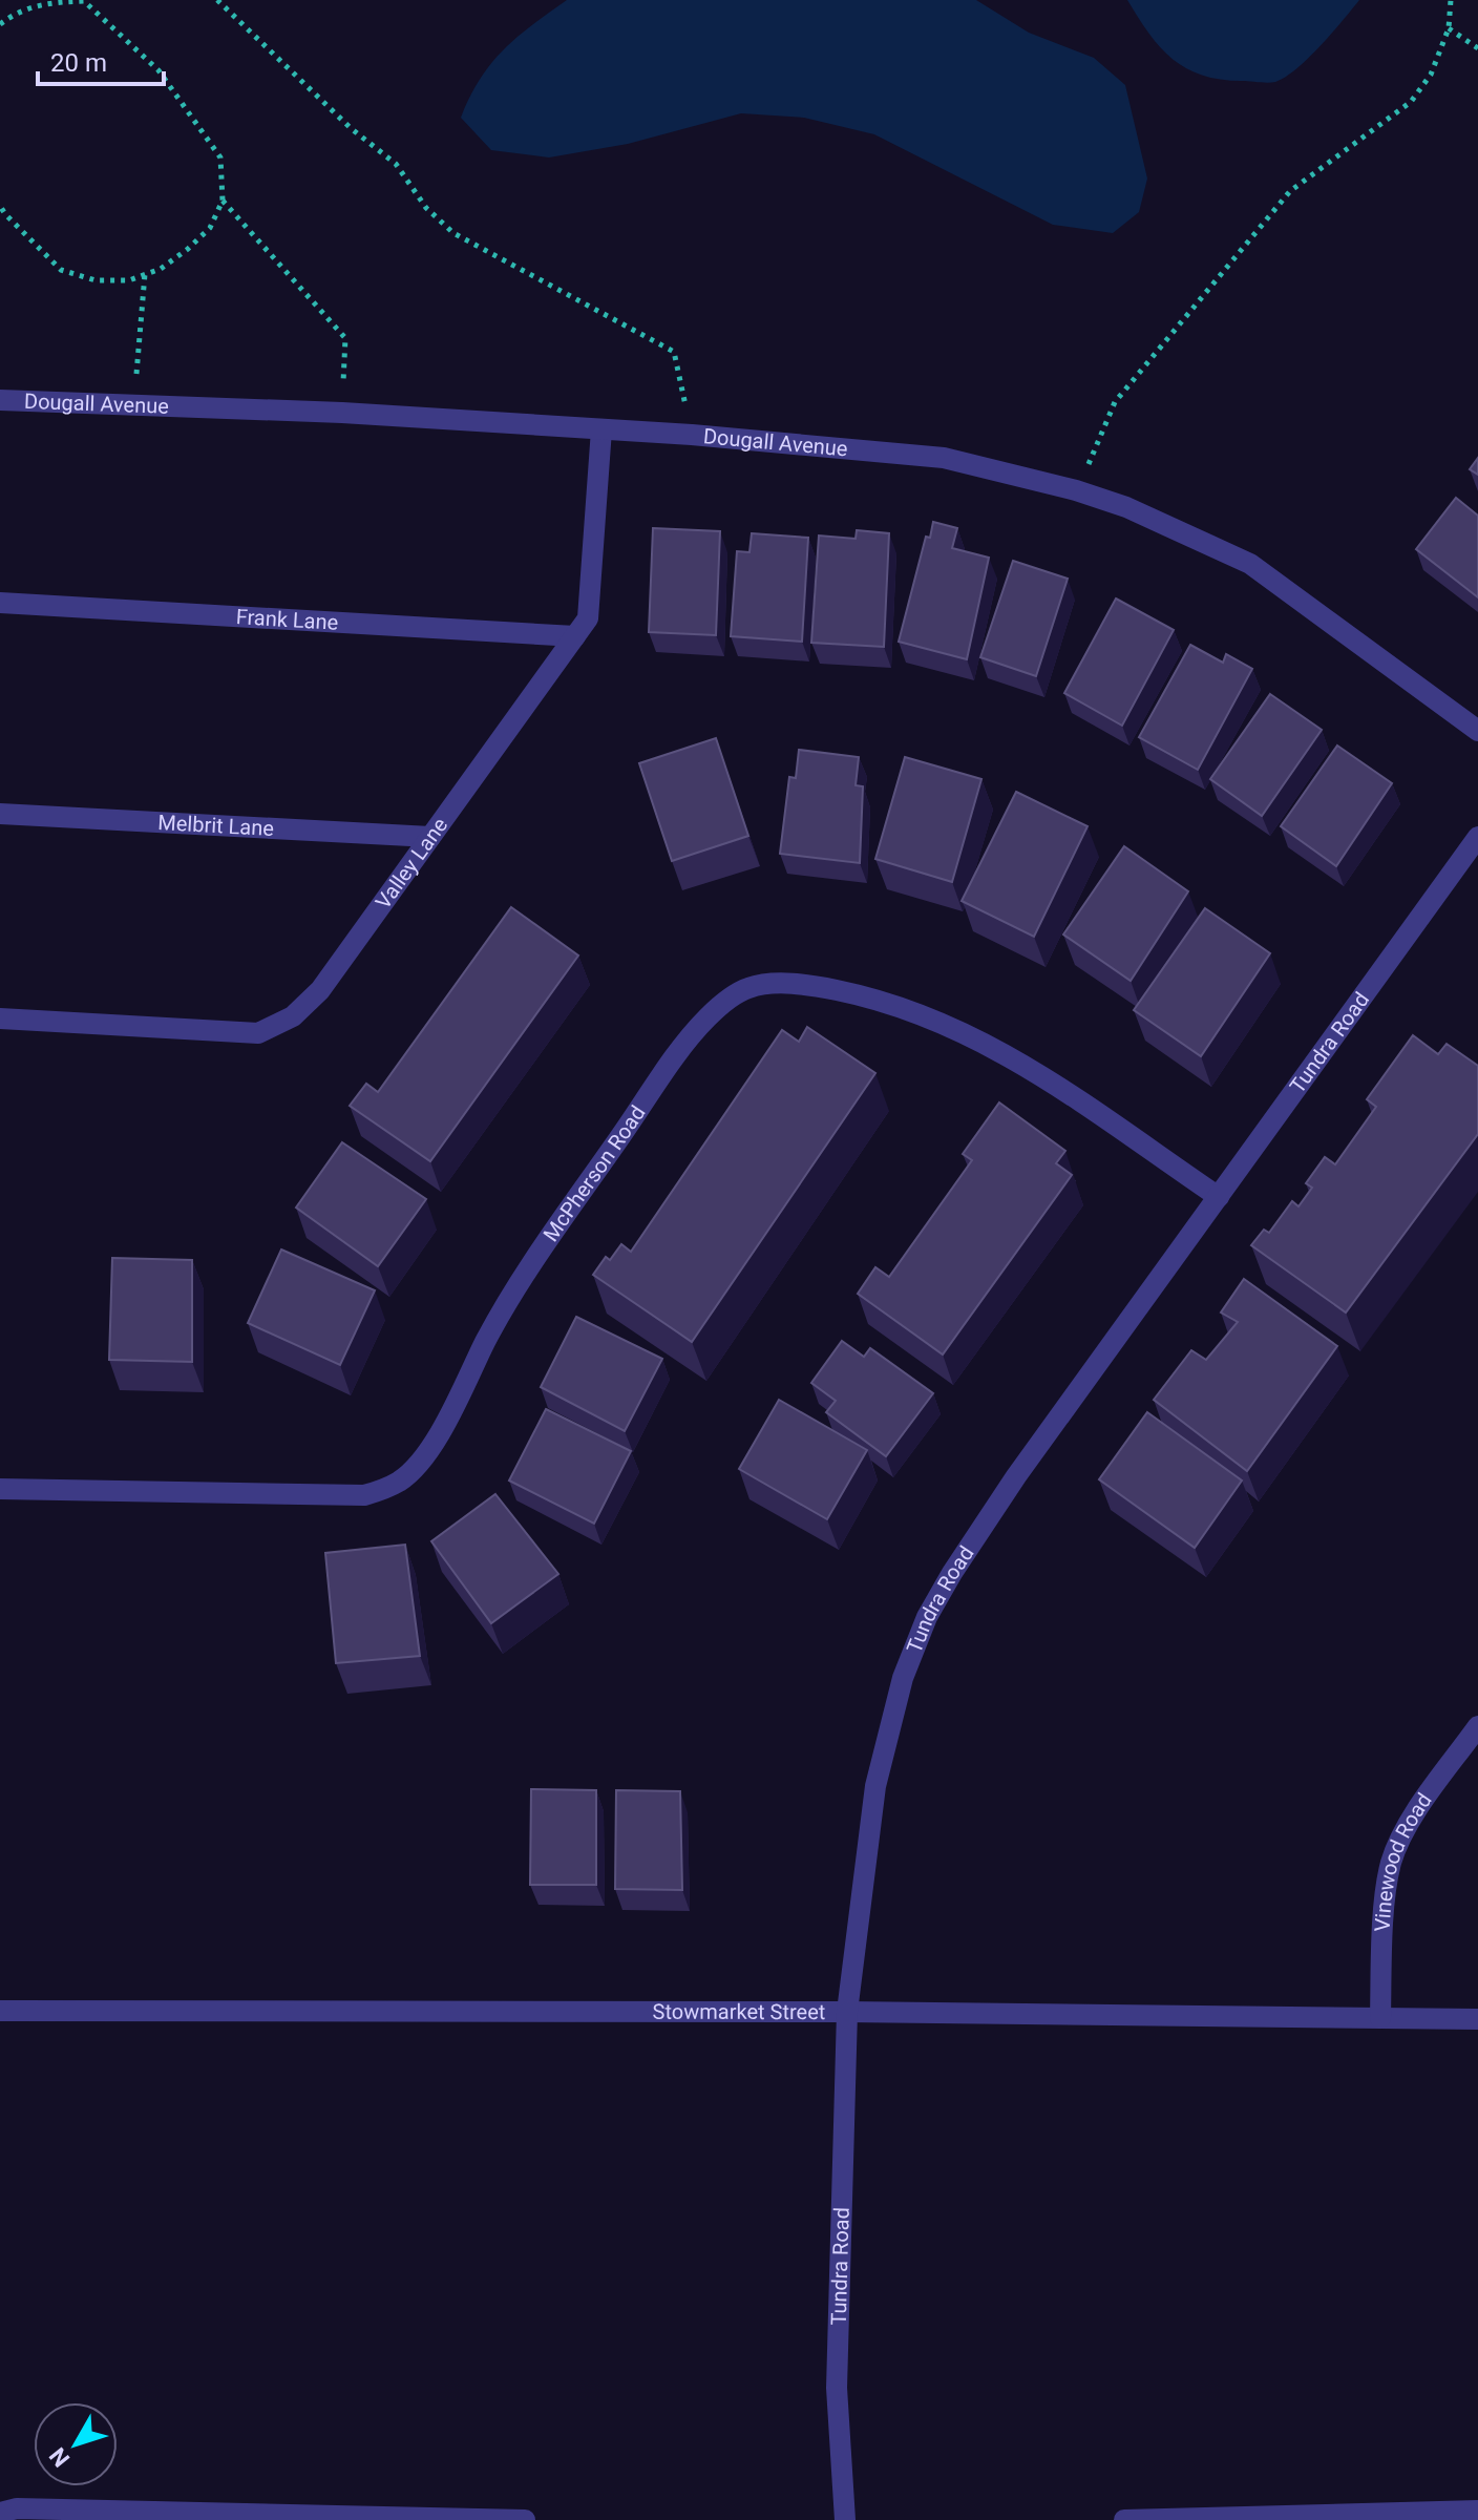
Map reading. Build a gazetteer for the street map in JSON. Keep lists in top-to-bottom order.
{
  "streets": {
    "street": [
      "Dougall Avenue",
      "Frank Lane",
      "Melbrit Lane",
      "Valley Lane",
      "Tundra Road",
      "McPherson Road",
      "Vinewood Road",
      "Stowmarket Street"
    ]
  },
  "crossings": [
    ["Dougall Avenue", "Valley Lane"],
    ["Frank Lane", "Valley Lane"],
    ["Melbrit Lane", "Valley Lane"],
    ["Tundra Road", "McPherson Road"],
    ["Tundra Road", "Stowmarket Street"],
    ["Vinewood Road", "Stowmarket Street"]
  ],
  "scale_bar": "20 m",
  "north": "bottom left"
}
